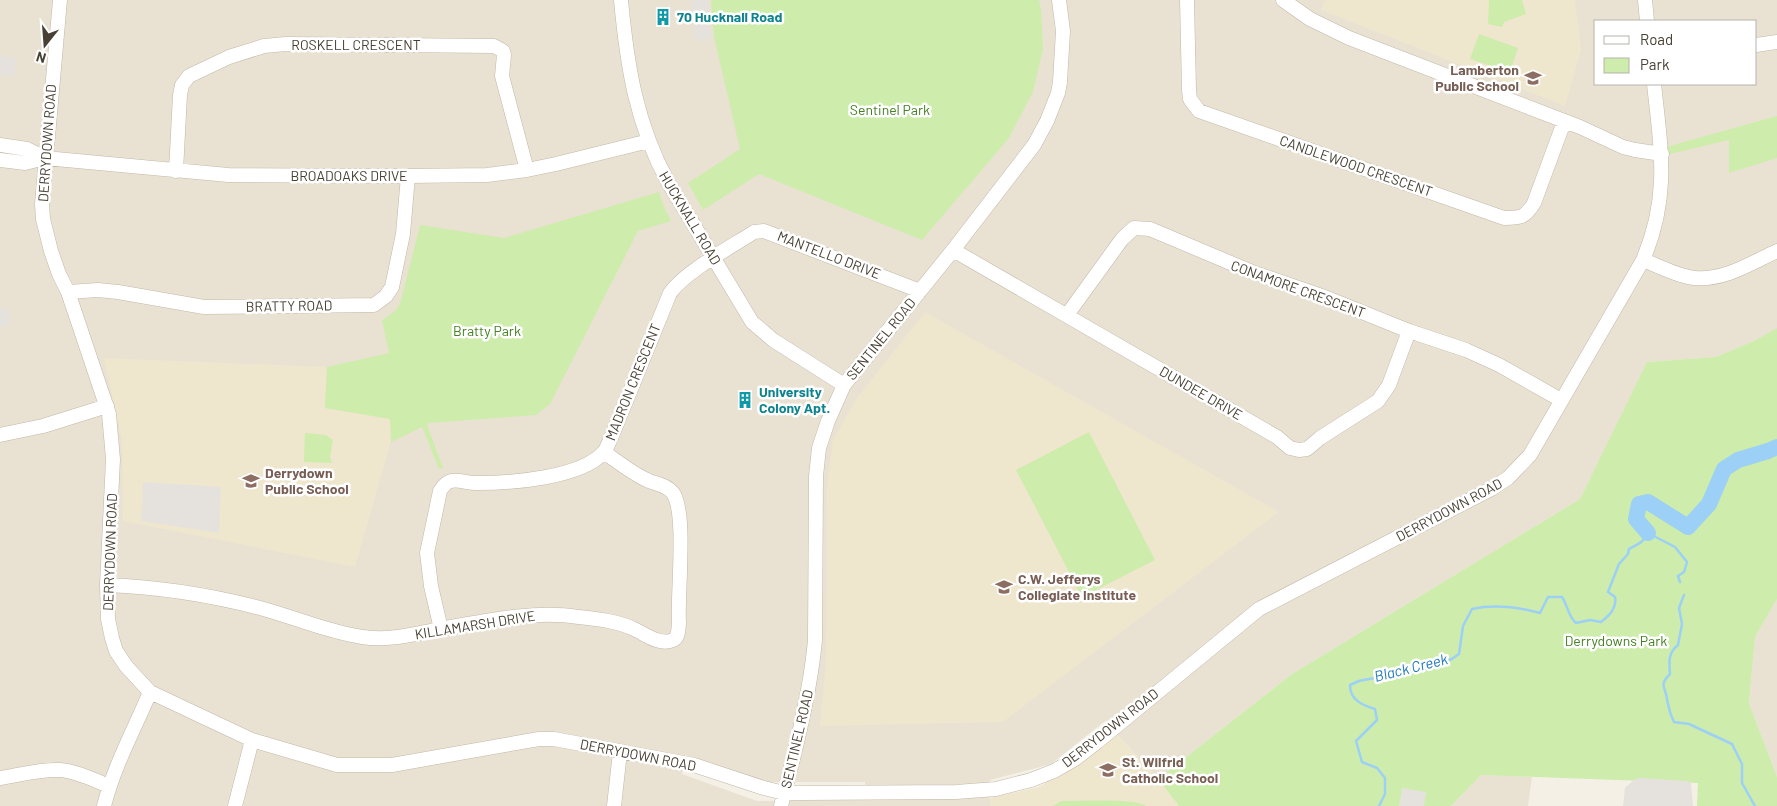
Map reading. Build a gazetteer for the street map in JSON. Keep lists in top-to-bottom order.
{
  "streets": {
    "street": [
      "ROSKELL CRESCENT",
      "DERRYDOWN ROAD",
      "CANDLEWOOD CRESCENT",
      "BROADOAKS DRIVE",
      "HUCKNALL ROAD",
      "MANTELLO DRIVE",
      "CONAMORE CRESCENT",
      "BRATTY ROAD",
      "SENTINEL ROAD",
      "MADRON CRESCENT",
      "DUNDEE DRIVE",
      "KILLAMARSH DRIVE"
    ]
  },
  "crossings": [
    ["ROSKELL CRESCENT", "BROADOAKS DRIVE"],
    ["DERRYDOWN ROAD", "BROADOAKS DRIVE"],
    ["DERRYDOWN ROAD", "CONAMORE CRESCENT"],
    ["DERRYDOWN ROAD", "BRATTY ROAD"],
    ["DERRYDOWN ROAD", "SENTINEL ROAD"],
    ["DERRYDOWN ROAD", "KILLAMARSH DRIVE"],
    ["BROADOAKS DRIVE", "HUCKNALL ROAD"],
    ["BROADOAKS DRIVE", "BRATTY ROAD"],
    ["HUCKNALL ROAD", "MANTELLO DRIVE"],
    ["HUCKNALL ROAD", "SENTINEL ROAD"],
    ["HUCKNALL ROAD", "MADRON CRESCENT"],
    ["MANTELLO DRIVE", "SENTINEL ROAD"],
    ["MANTELLO DRIVE", "MADRON CRESCENT"],
    ["CONAMORE CRESCENT", "DUNDEE DRIVE"],
    ["SENTINEL ROAD", "DUNDEE DRIVE"],
    ["MADRON CRESCENT", "KILLAMARSH DRIVE"]
  ],
  "water": ["Black Creek"],
  "parks": ["Sentinel Park", "Bratty Park", "Derrydowns Park"],
  "places": {
    "building": ["70 Hucknall Road", "University Colony Apt."],
    "school or university": [
      "Lamberton Public School",
      "Derrydown Public School",
      "C.W. Jefferys Collegiate Institute",
      "St. Wilfrid Catholic School"
    ]
  },
  "legend": ["Road", "Park"],
  "north": "bottom"
}
